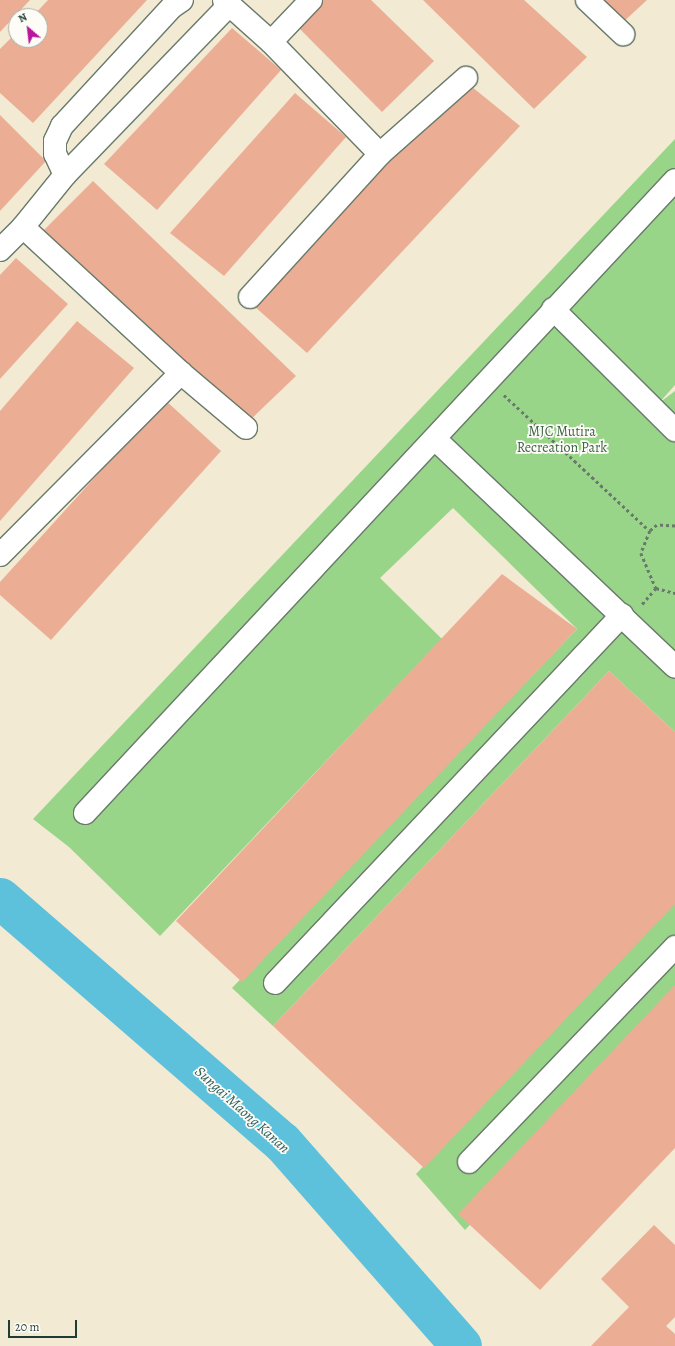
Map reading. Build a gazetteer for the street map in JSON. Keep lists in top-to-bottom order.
{
  "water": ["Sungai Maong Kanan"],
  "parks": ["MJC Mutira Recreation Park"],
  "scale_bar": "20 m",
  "north": "top left"
}
